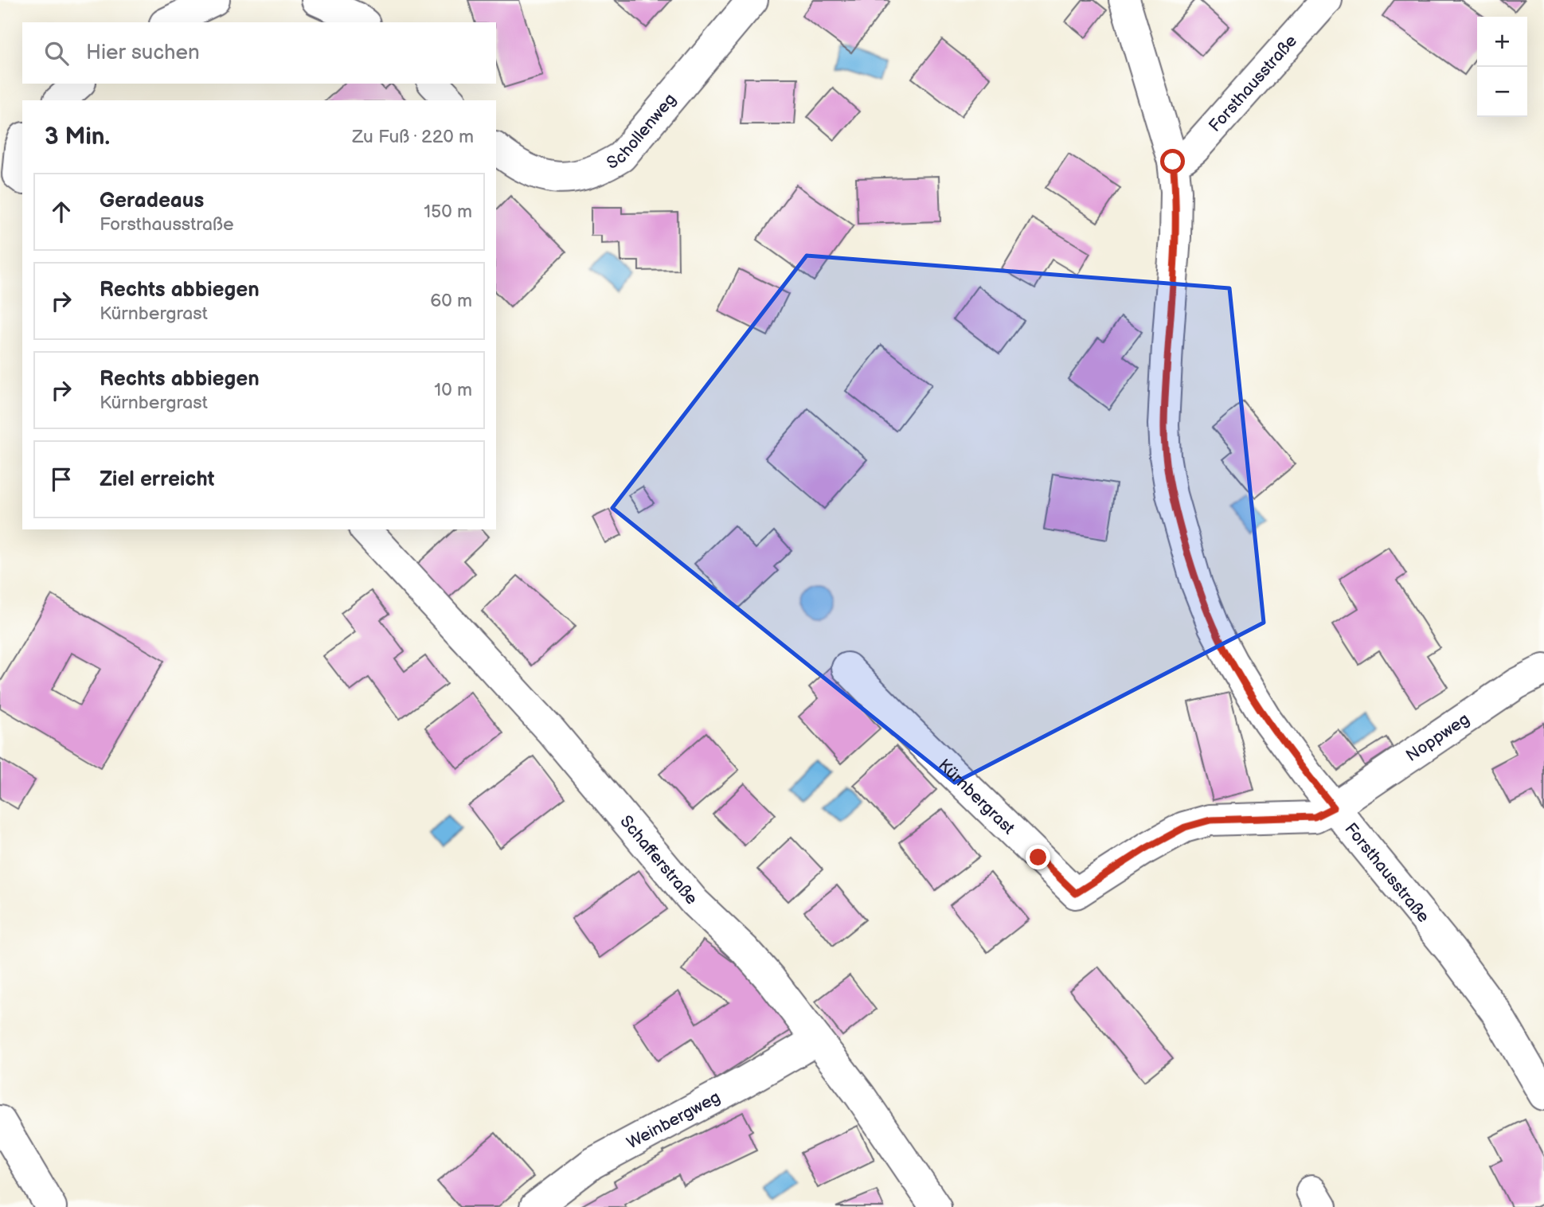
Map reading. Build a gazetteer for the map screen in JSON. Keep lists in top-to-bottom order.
{
  "streets": {
    "street": [
      "Forsthausstraße",
      "Schollenweg",
      "Noppweg",
      "Kürnbergrast",
      "Schafferstraße",
      "Weinbergweg"
    ]
  },
  "crossings": [
    ["Forsthausstraße", "Noppweg"],
    ["Forsthausstraße", "Kürnbergrast"],
    ["Noppweg", "Kürnbergrast"],
    ["Schafferstraße", "Weinbergweg"]
  ],
  "page": {
    "map_buttons": ["+", "−"],
    "search": "Hier suchen",
    "heading": ["3 Min.", "Zu Fuß · 220 m"],
    "list": [
      ["Geradeaus", "Forsthausstraße", "150 m"],
      ["Rechts abbiegen", "Kürnbergrast", "60 m"],
      ["Rechts abbiegen", "Kürnbergrast", "10 m"],
      "Ziel erreicht"
    ]
  }
}
